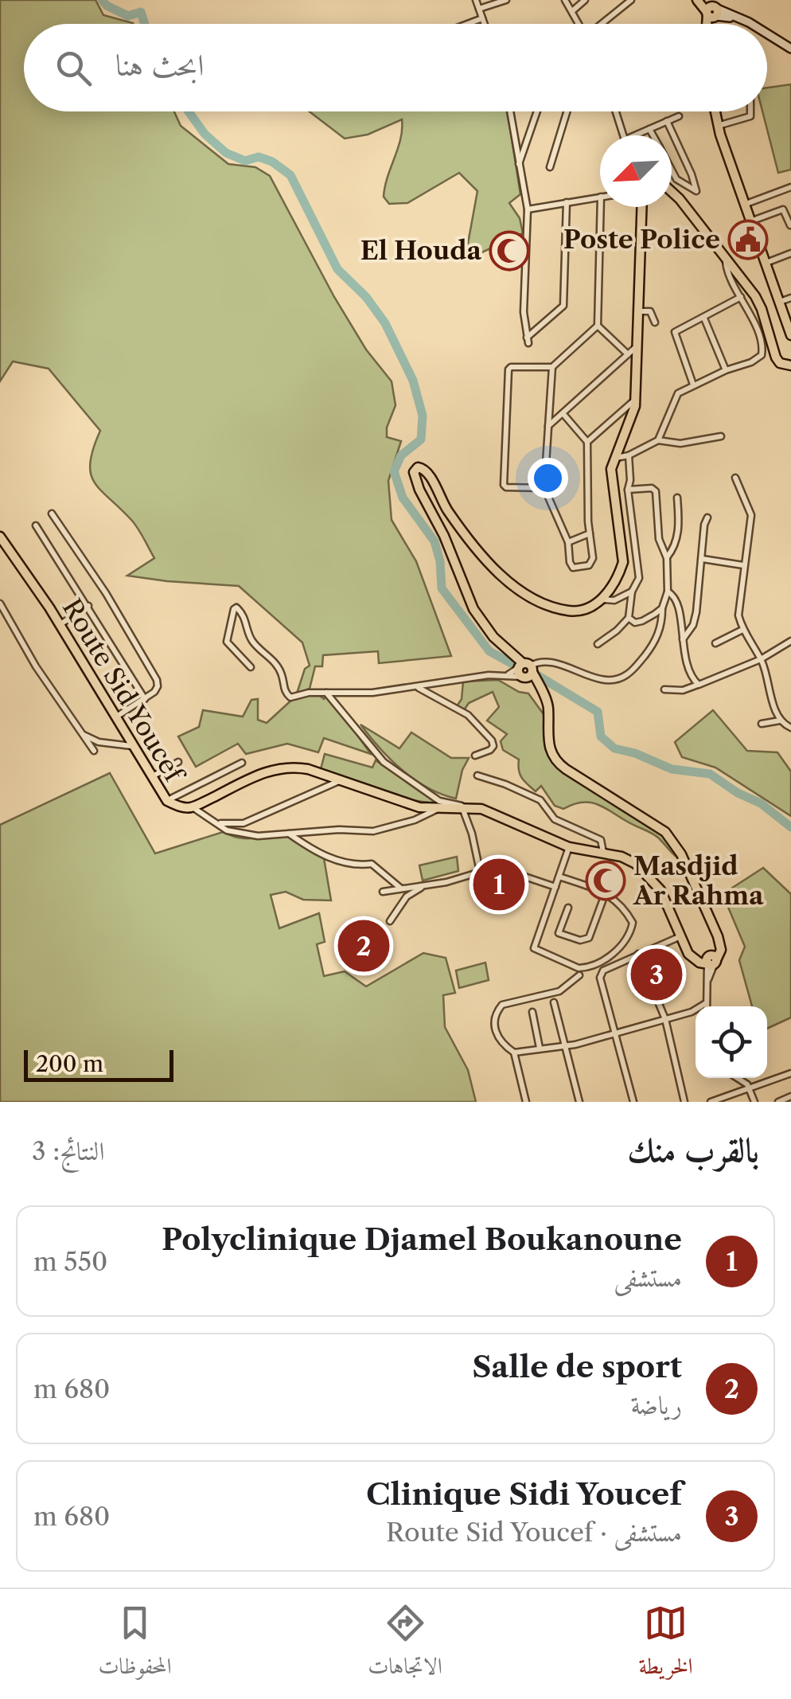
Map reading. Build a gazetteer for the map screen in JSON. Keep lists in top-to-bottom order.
{
  "streets": {
    "main road": ["Route Sid Youcef"]
  },
  "places": {
    "public building": ["Poste Police"],
    "mosque": ["El Houda", "Masdjid Ar Rahma"]
  },
  "scale_bar": "200 m",
  "north": "bottom left",
  "page": {
    "search": "ابحث هنا",
    "pins": ["1", "2", "3"],
    "scale": "200 m",
    "heading": ["بالقرب منك", "النتائج: 3"],
    "list": [
      {
        "mark": "1",
        "name": "Polyclinique Djamel Boukanoune",
        "note": "مستشفى",
        "value": "550 m"
      },
      {
        "mark": "2",
        "name": "Salle de sport",
        "note": "رياضة",
        "value": "680 m"
      },
      {
        "mark": "3",
        "name": "Clinique Sidi Youcef",
        "note": "مستشفى · Route Sid Youcef",
        "value": "680 m"
      }
    ],
    "nav": ["الخريطة", "الاتجاهات", "المحفوظات"]
  }
}
